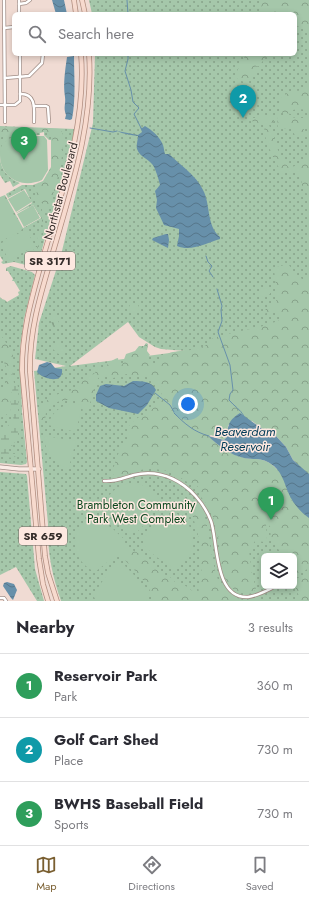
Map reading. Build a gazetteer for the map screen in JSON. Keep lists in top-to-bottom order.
{
  "streets": {
    "main road": ["Northstar Boulevard", "SR 3171", "SR 659"]
  },
  "crossings": [
    ["Northstar Boulevard", "SR 659"]
  ],
  "water": ["Beaverdam Reservoir"],
  "parks": ["Brambleton Community Park West Complex"],
  "page": {
    "search": "Search here",
    "pins": ["2", "3", "1"],
    "heading": ["Nearby", "3 results"],
    "list": [
      {
        "mark": "1",
        "name": "Reservoir Park",
        "note": "Park",
        "value": "360 m"
      },
      {
        "mark": "2",
        "name": "Golf Cart Shed",
        "note": "Place",
        "value": "730 m"
      },
      {
        "mark": "3",
        "name": "BWHS Baseball Field",
        "note": "Sports",
        "value": "730 m"
      }
    ],
    "nav": ["Map", "Directions", "Saved"]
  }
}
